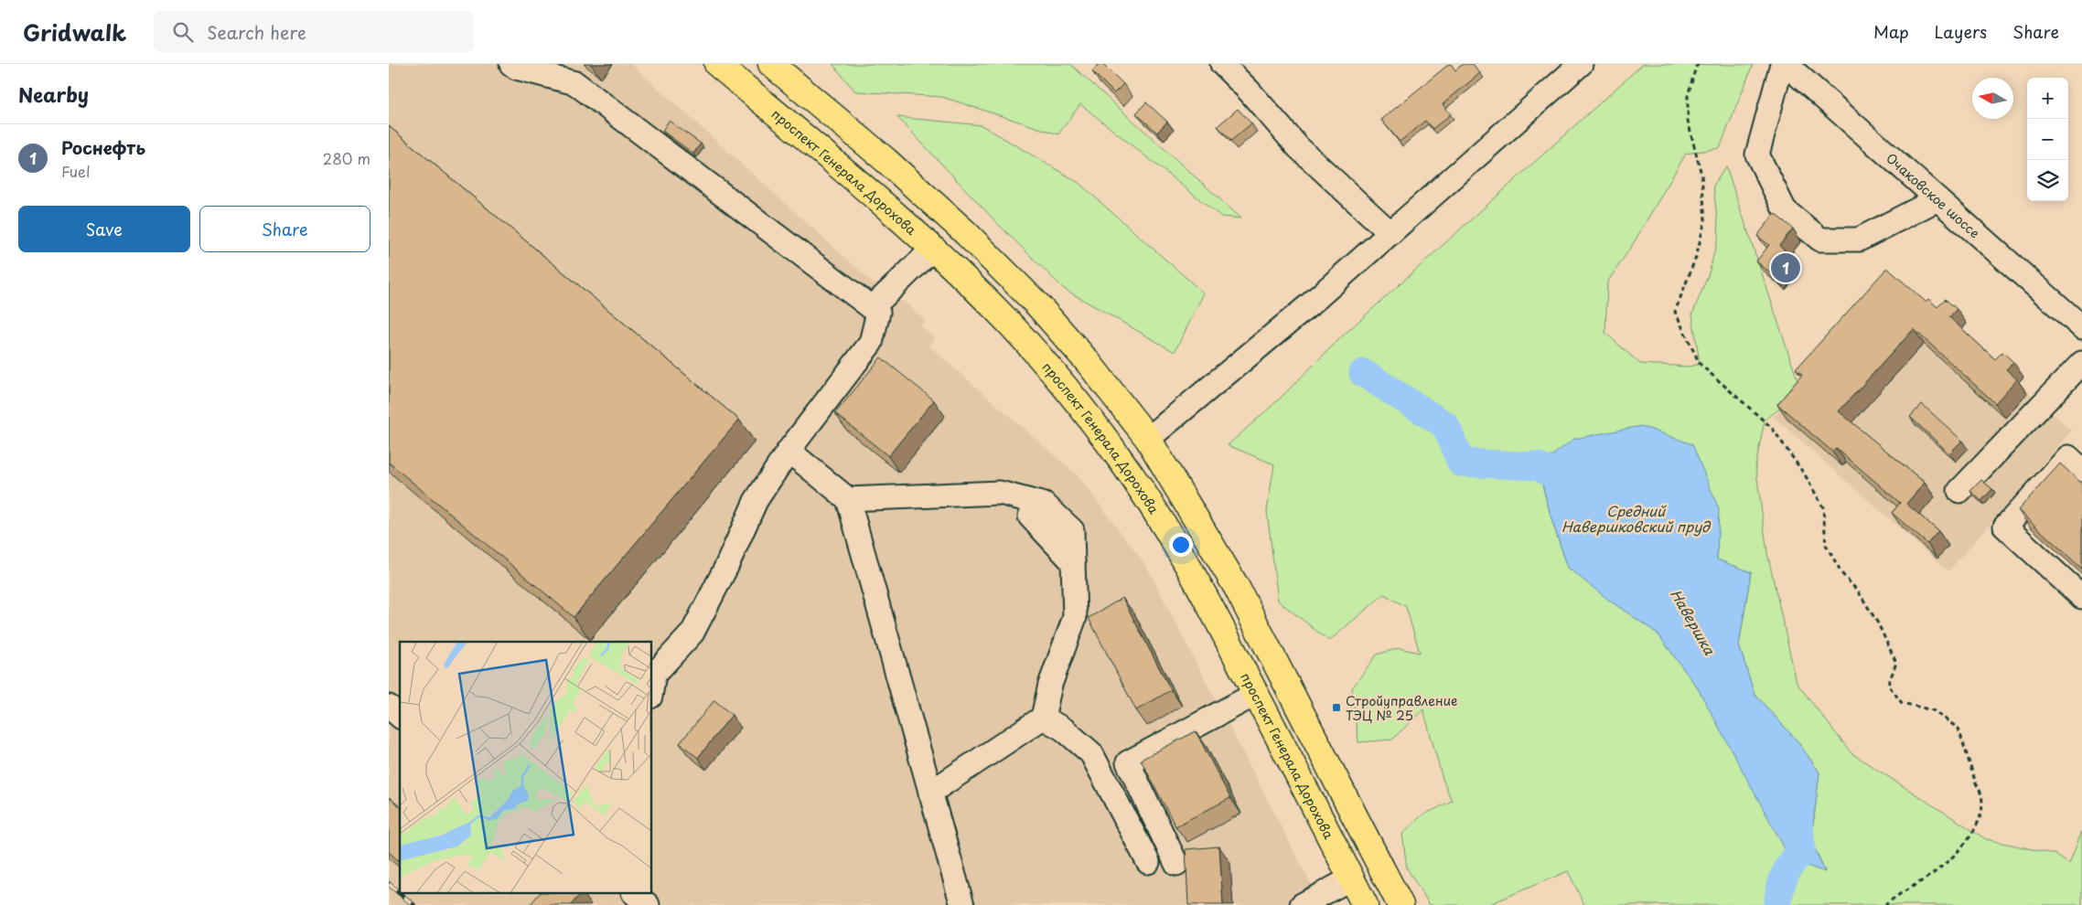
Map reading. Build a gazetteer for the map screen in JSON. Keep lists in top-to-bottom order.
{
  "streets": {
    "main road": ["проспект Генерала Дорохова"],
    "street": ["Очаковское шоссе"]
  },
  "water": ["Средний Навершковский пруд", "Навершка"],
  "places": {
    "transit": ["Стройуправление ТЭЦ № 25"]
  },
  "north": "left",
  "page": {
    "header": "Gridwalk",
    "search": "Search here",
    "nav": ["Map", "Layers", "Share"],
    "heading": "Nearby",
    "map_buttons": ["+", "−"],
    "list": [
      {
        "mark": "1",
        "name": "Роснефть",
        "note": "Fuel",
        "value": "280 m"
      }
    ],
    "buttons": ["Save", "Share"],
    "pins": "1"
  }
}
